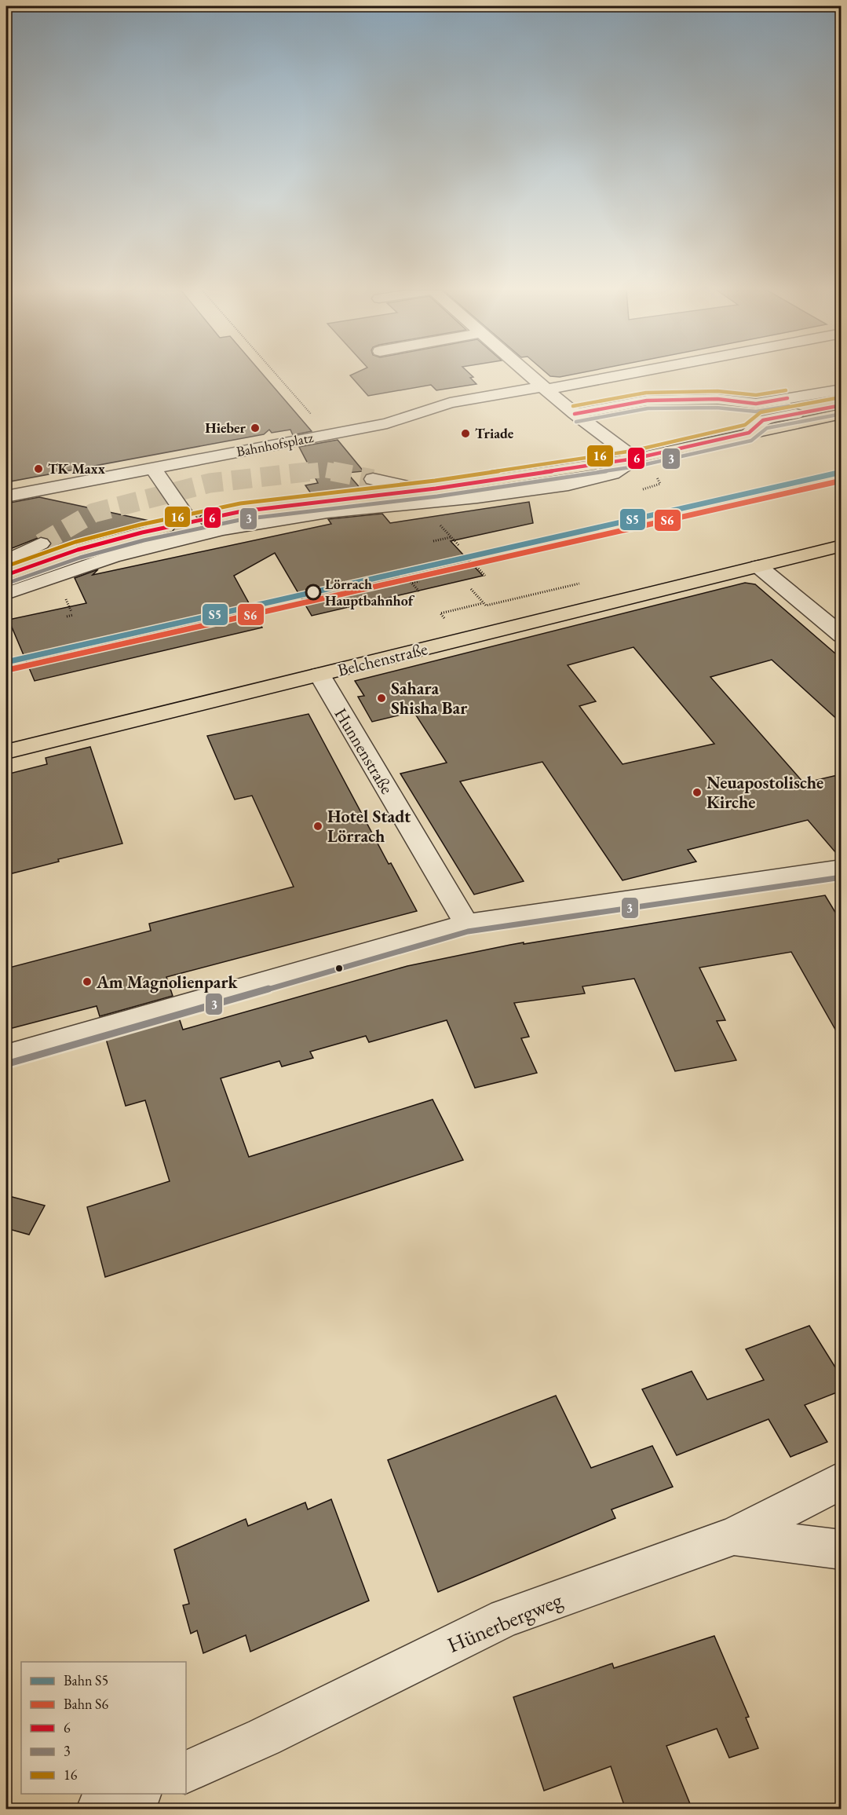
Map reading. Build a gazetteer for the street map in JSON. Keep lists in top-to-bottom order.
{
  "streets": {
    "main road": ["Belchenstraße"],
    "street": ["Bahnhofsplatz", "Hunnenstraße", "Hünerbergweg"]
  },
  "crossings": [
    ["Belchenstraße", "Hunnenstraße"]
  ],
  "places": [
    "Hieber",
    "Triade",
    "TK Maxx",
    "Lörrach Hauptbahnhof",
    "Sahara Shisha Bar",
    "Neuapostolische Kirche",
    "Hotel Stadt Lörrach",
    "Am Magnolienpark"
  ],
  "lines": [
    "transit line 16",
    "transit line 6",
    "transit line 3",
    "rail line S5",
    "rail line S6"
  ],
  "legend": [
    "Bahn S5",
    "Bahn S6",
    "6",
    "3",
    "16"
  ]
}
